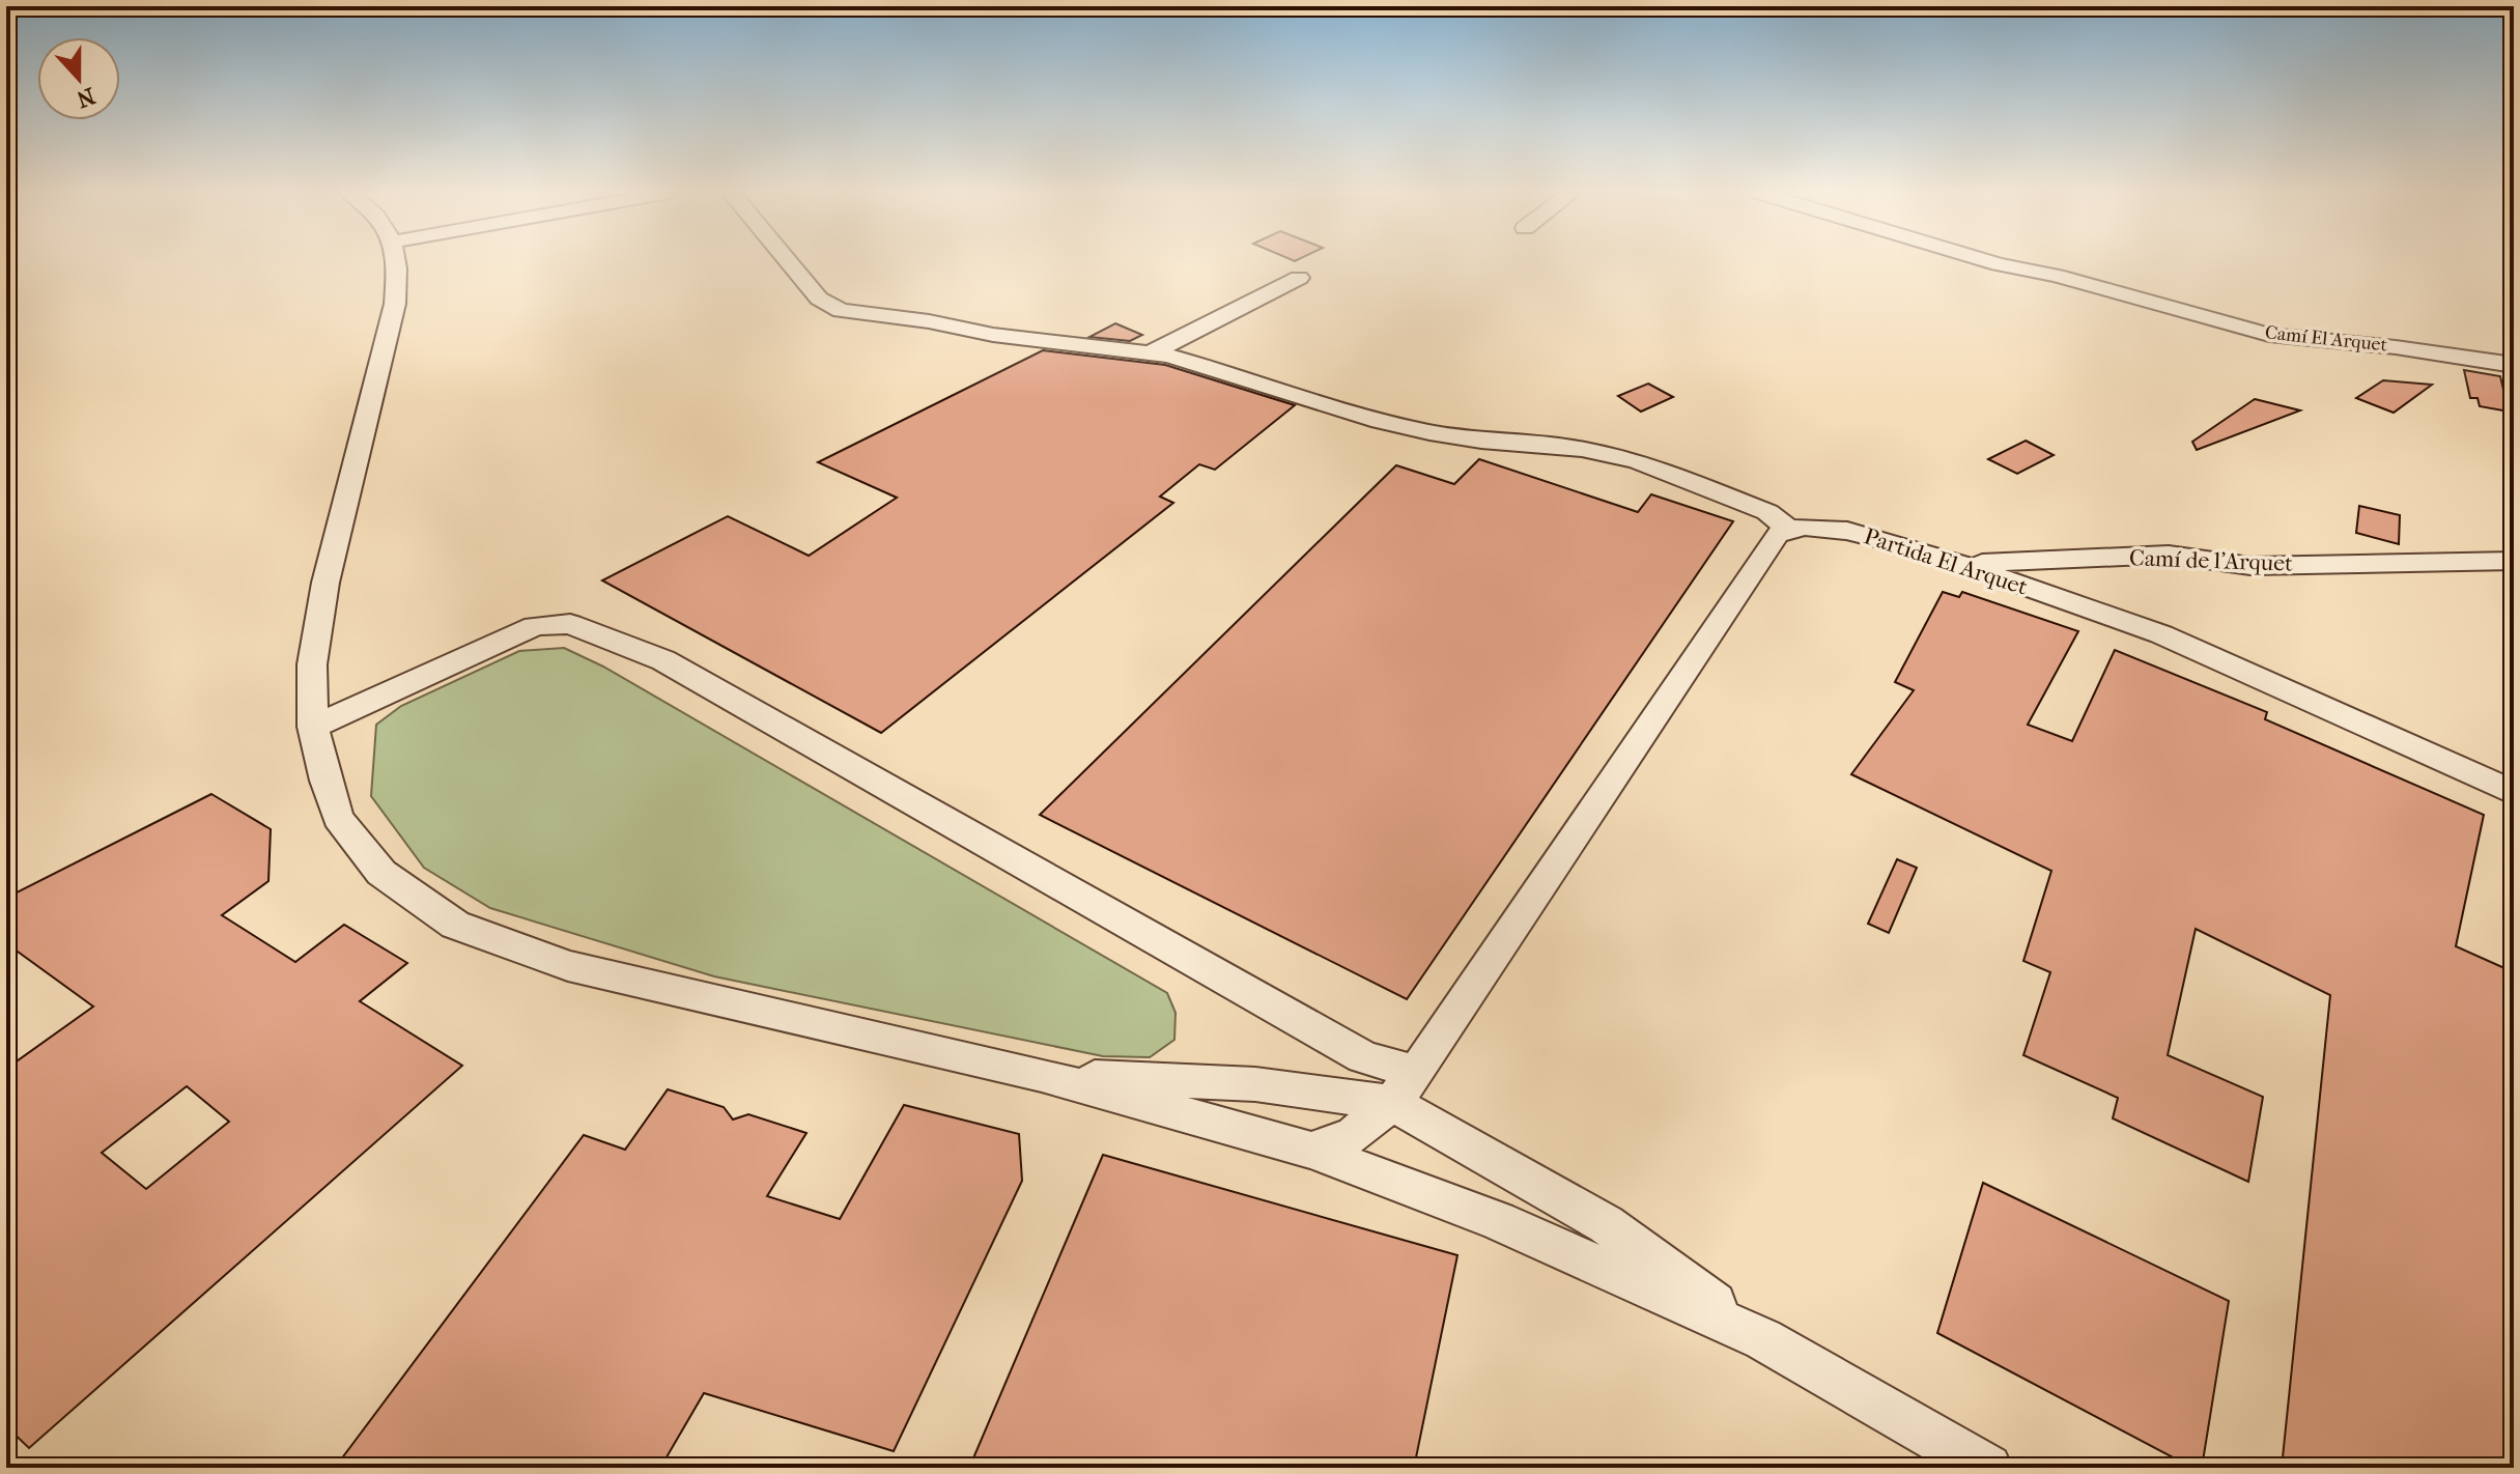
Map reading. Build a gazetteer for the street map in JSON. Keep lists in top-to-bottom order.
{
  "streets": {
    "street": ["Camí El Arquet", "Camí de l'Arquet", "Partida El Arquet"]
  },
  "crossings": [
    ["Camí de l'Arquet", "Partida El Arquet"]
  ],
  "north": "bottom"
}
